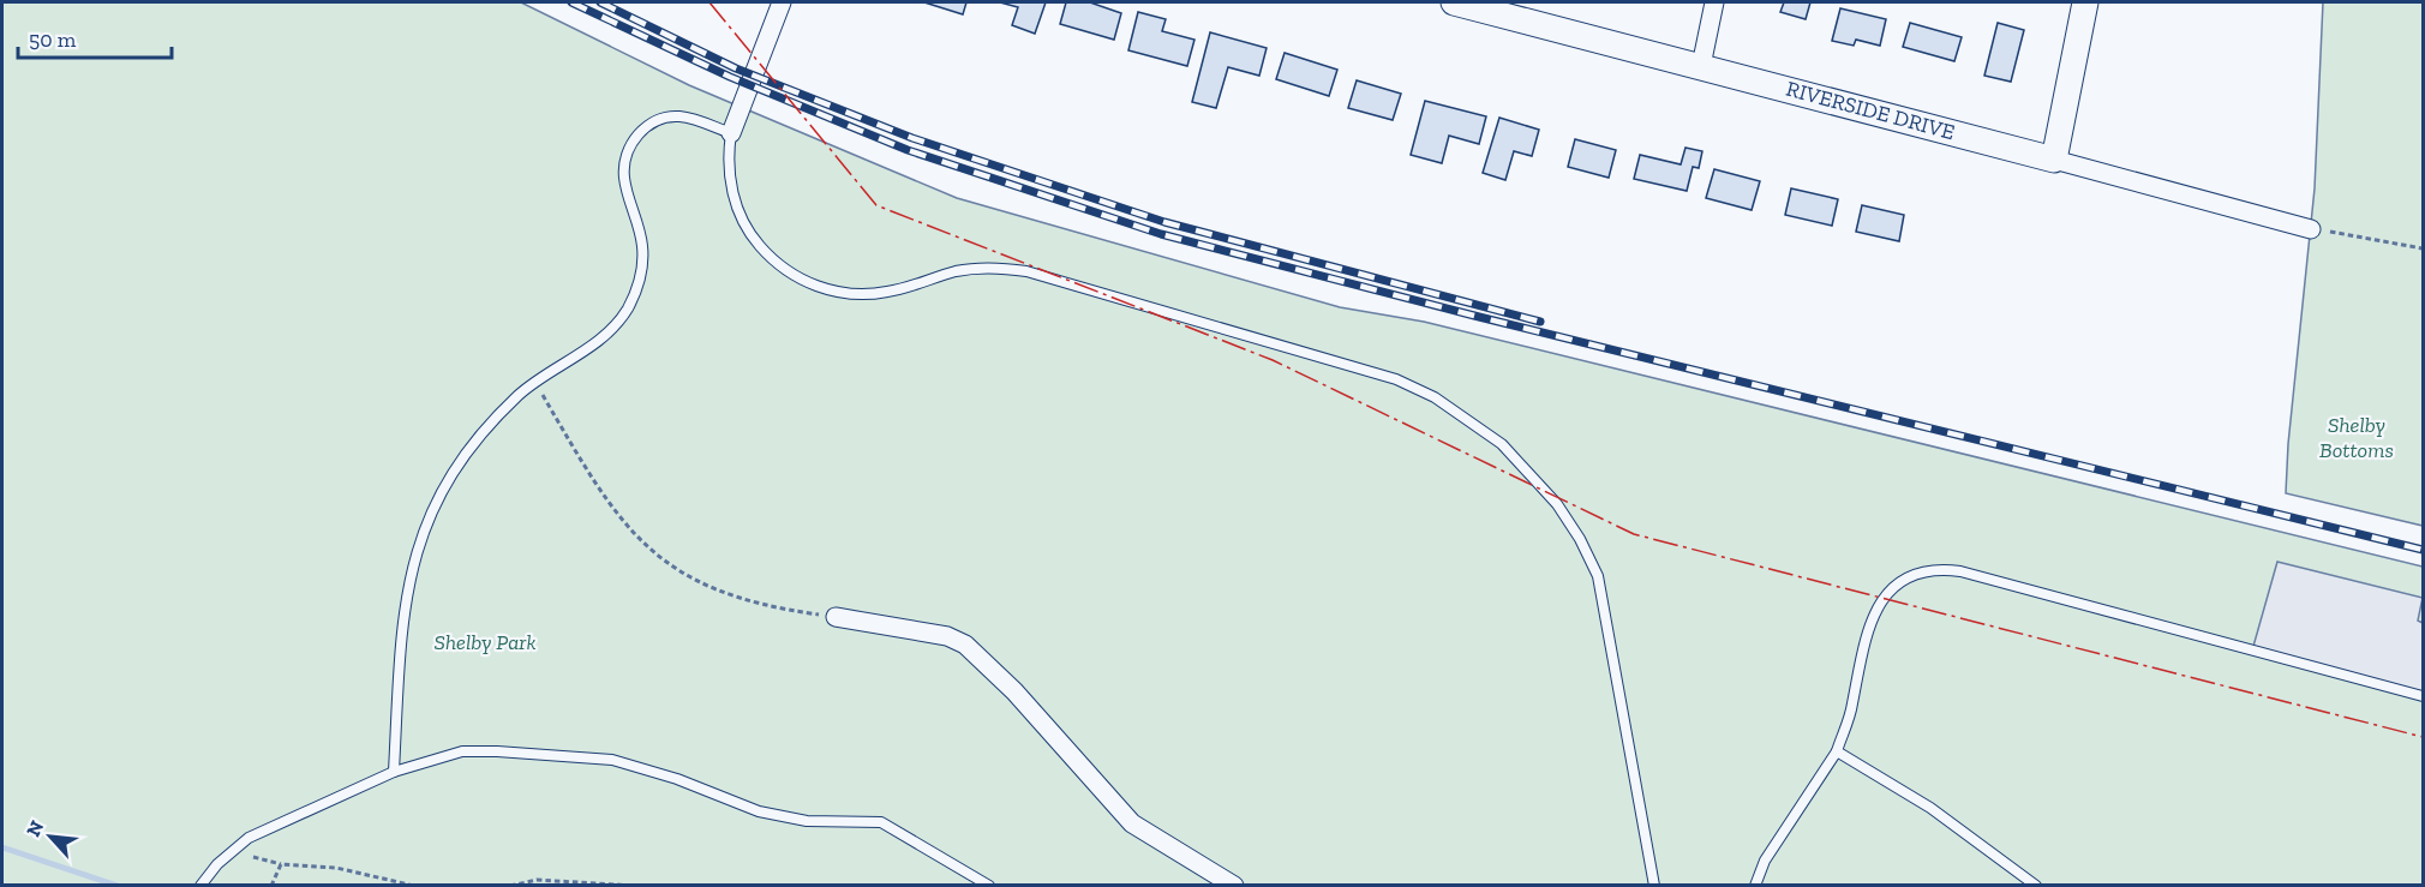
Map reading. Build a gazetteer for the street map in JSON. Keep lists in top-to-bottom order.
{
  "streets": {
    "street": ["RIVERSIDE DRIVE"]
  },
  "parks": ["Shelby Bottoms", "Shelby Park"],
  "scale_bar": "50 m",
  "north": "top left"
}
